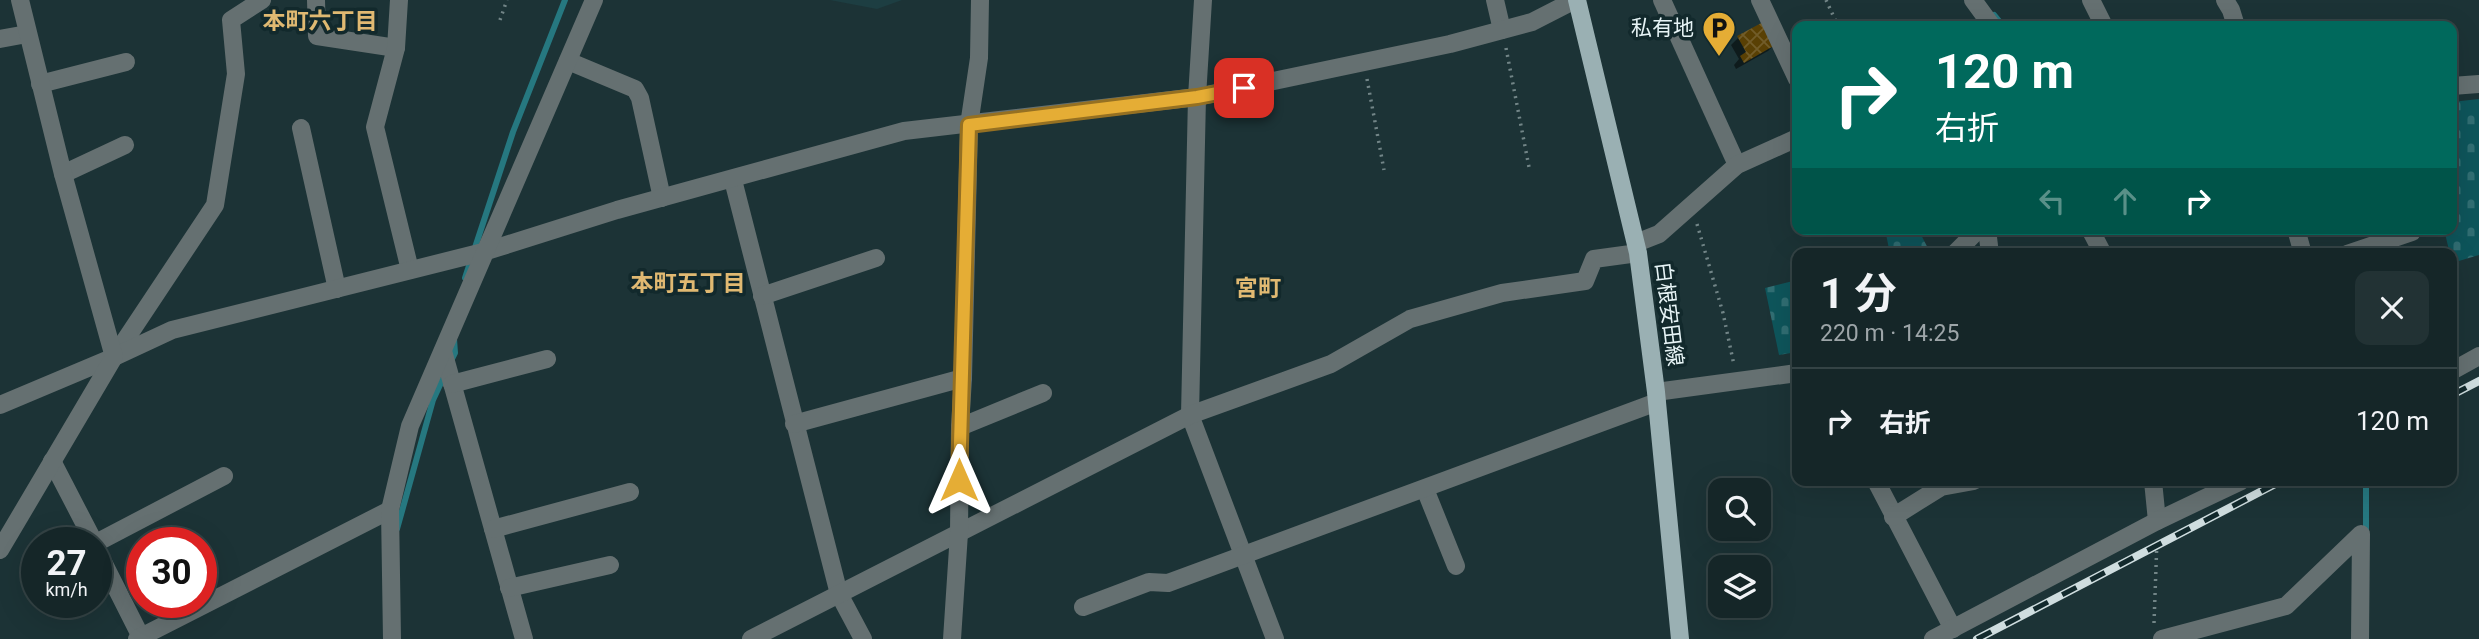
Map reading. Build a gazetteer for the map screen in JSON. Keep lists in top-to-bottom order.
{
  "streets": {
    "main road": ["白根安田線"]
  },
  "districts": ["本町六丁目", "本町五丁目", "宮町"],
  "places": {
    "parking": ["私有地"]
  },
  "page": {
    "turn": ["120 m", "右折"],
    "heading": ["1 分", "220 m · 14:25"],
    "list": [
      {
        "name": "右折",
        "value": "120 m"
      }
    ],
    "speed": "27 km/h",
    "limit": "30"
  }
}
